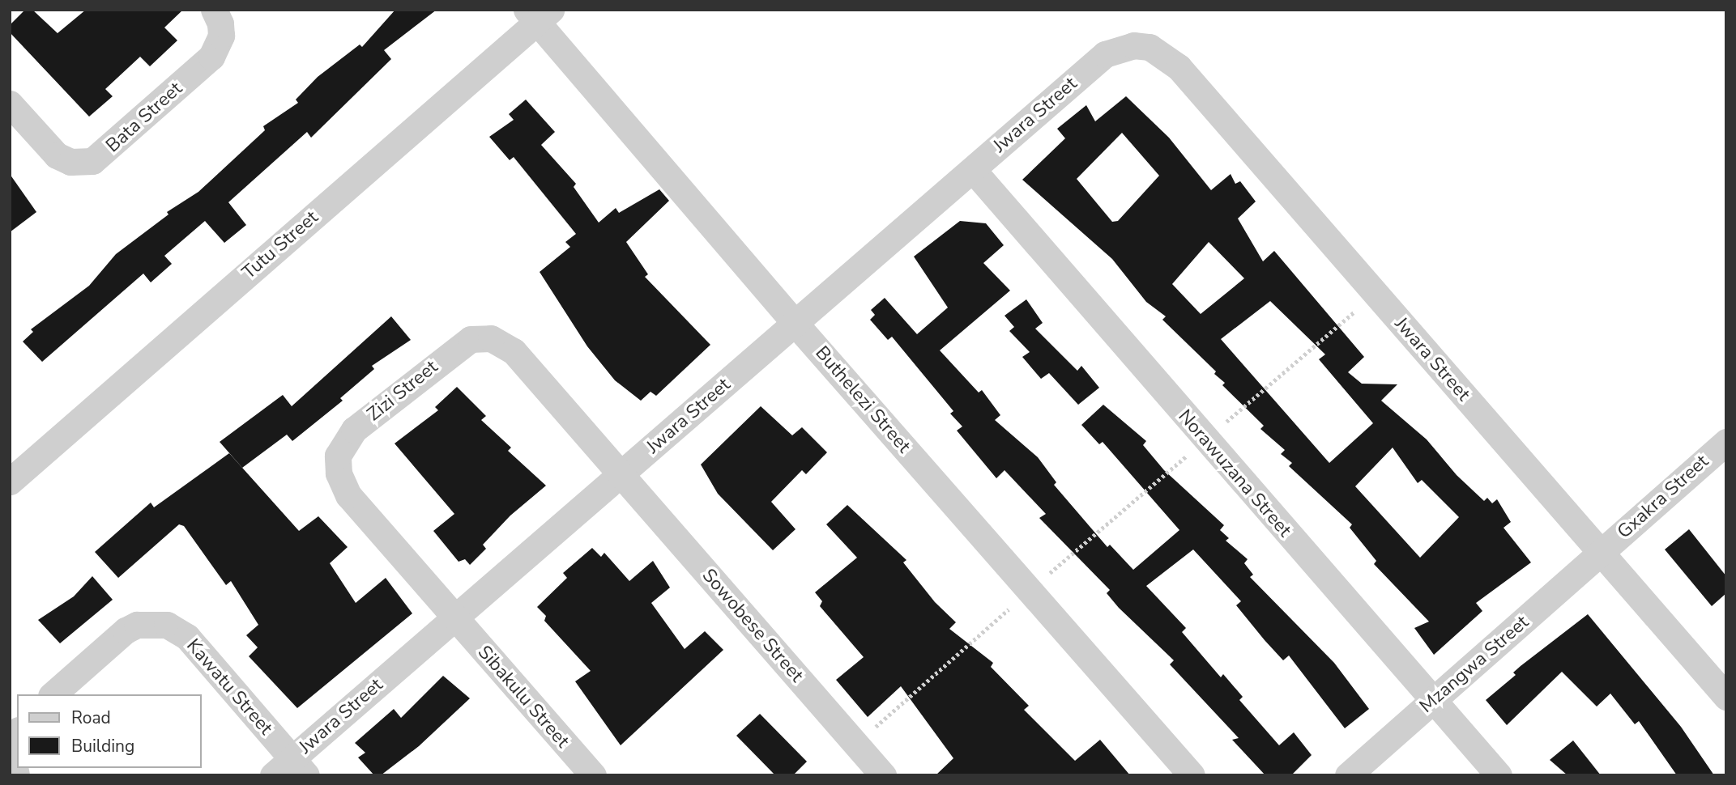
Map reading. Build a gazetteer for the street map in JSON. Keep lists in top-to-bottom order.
{
  "streets": {
    "street": [
      "Jwara Street",
      "Bata Street",
      "Tutu Street",
      "Zizi Street",
      "Buthelezi Street",
      "Norawuzana Street",
      "Gxakra Street",
      "Sowobese Street",
      "Mzangwa Street",
      "Kawatu Street",
      "Sibakulu Street"
    ]
  },
  "crossings": [
    ["Jwara Street", "Zizi Street"],
    ["Jwara Street", "Buthelezi Street"],
    ["Jwara Street", "Norawuzana Street"],
    ["Jwara Street", "Gxakra Street"],
    ["Jwara Street", "Sowobese Street"],
    ["Jwara Street", "Mzangwa Street"],
    ["Jwara Street", "Kawatu Street"],
    ["Jwara Street", "Sibakulu Street"],
    ["Tutu Street", "Buthelezi Street"],
    ["Zizi Street", "Sowobese Street"],
    ["Zizi Street", "Sibakulu Street"],
    ["Norawuzana Street", "Mzangwa Street"],
    ["Gxakra Street", "Mzangwa Street"]
  ],
  "legend": ["Road", "Building"]
}
